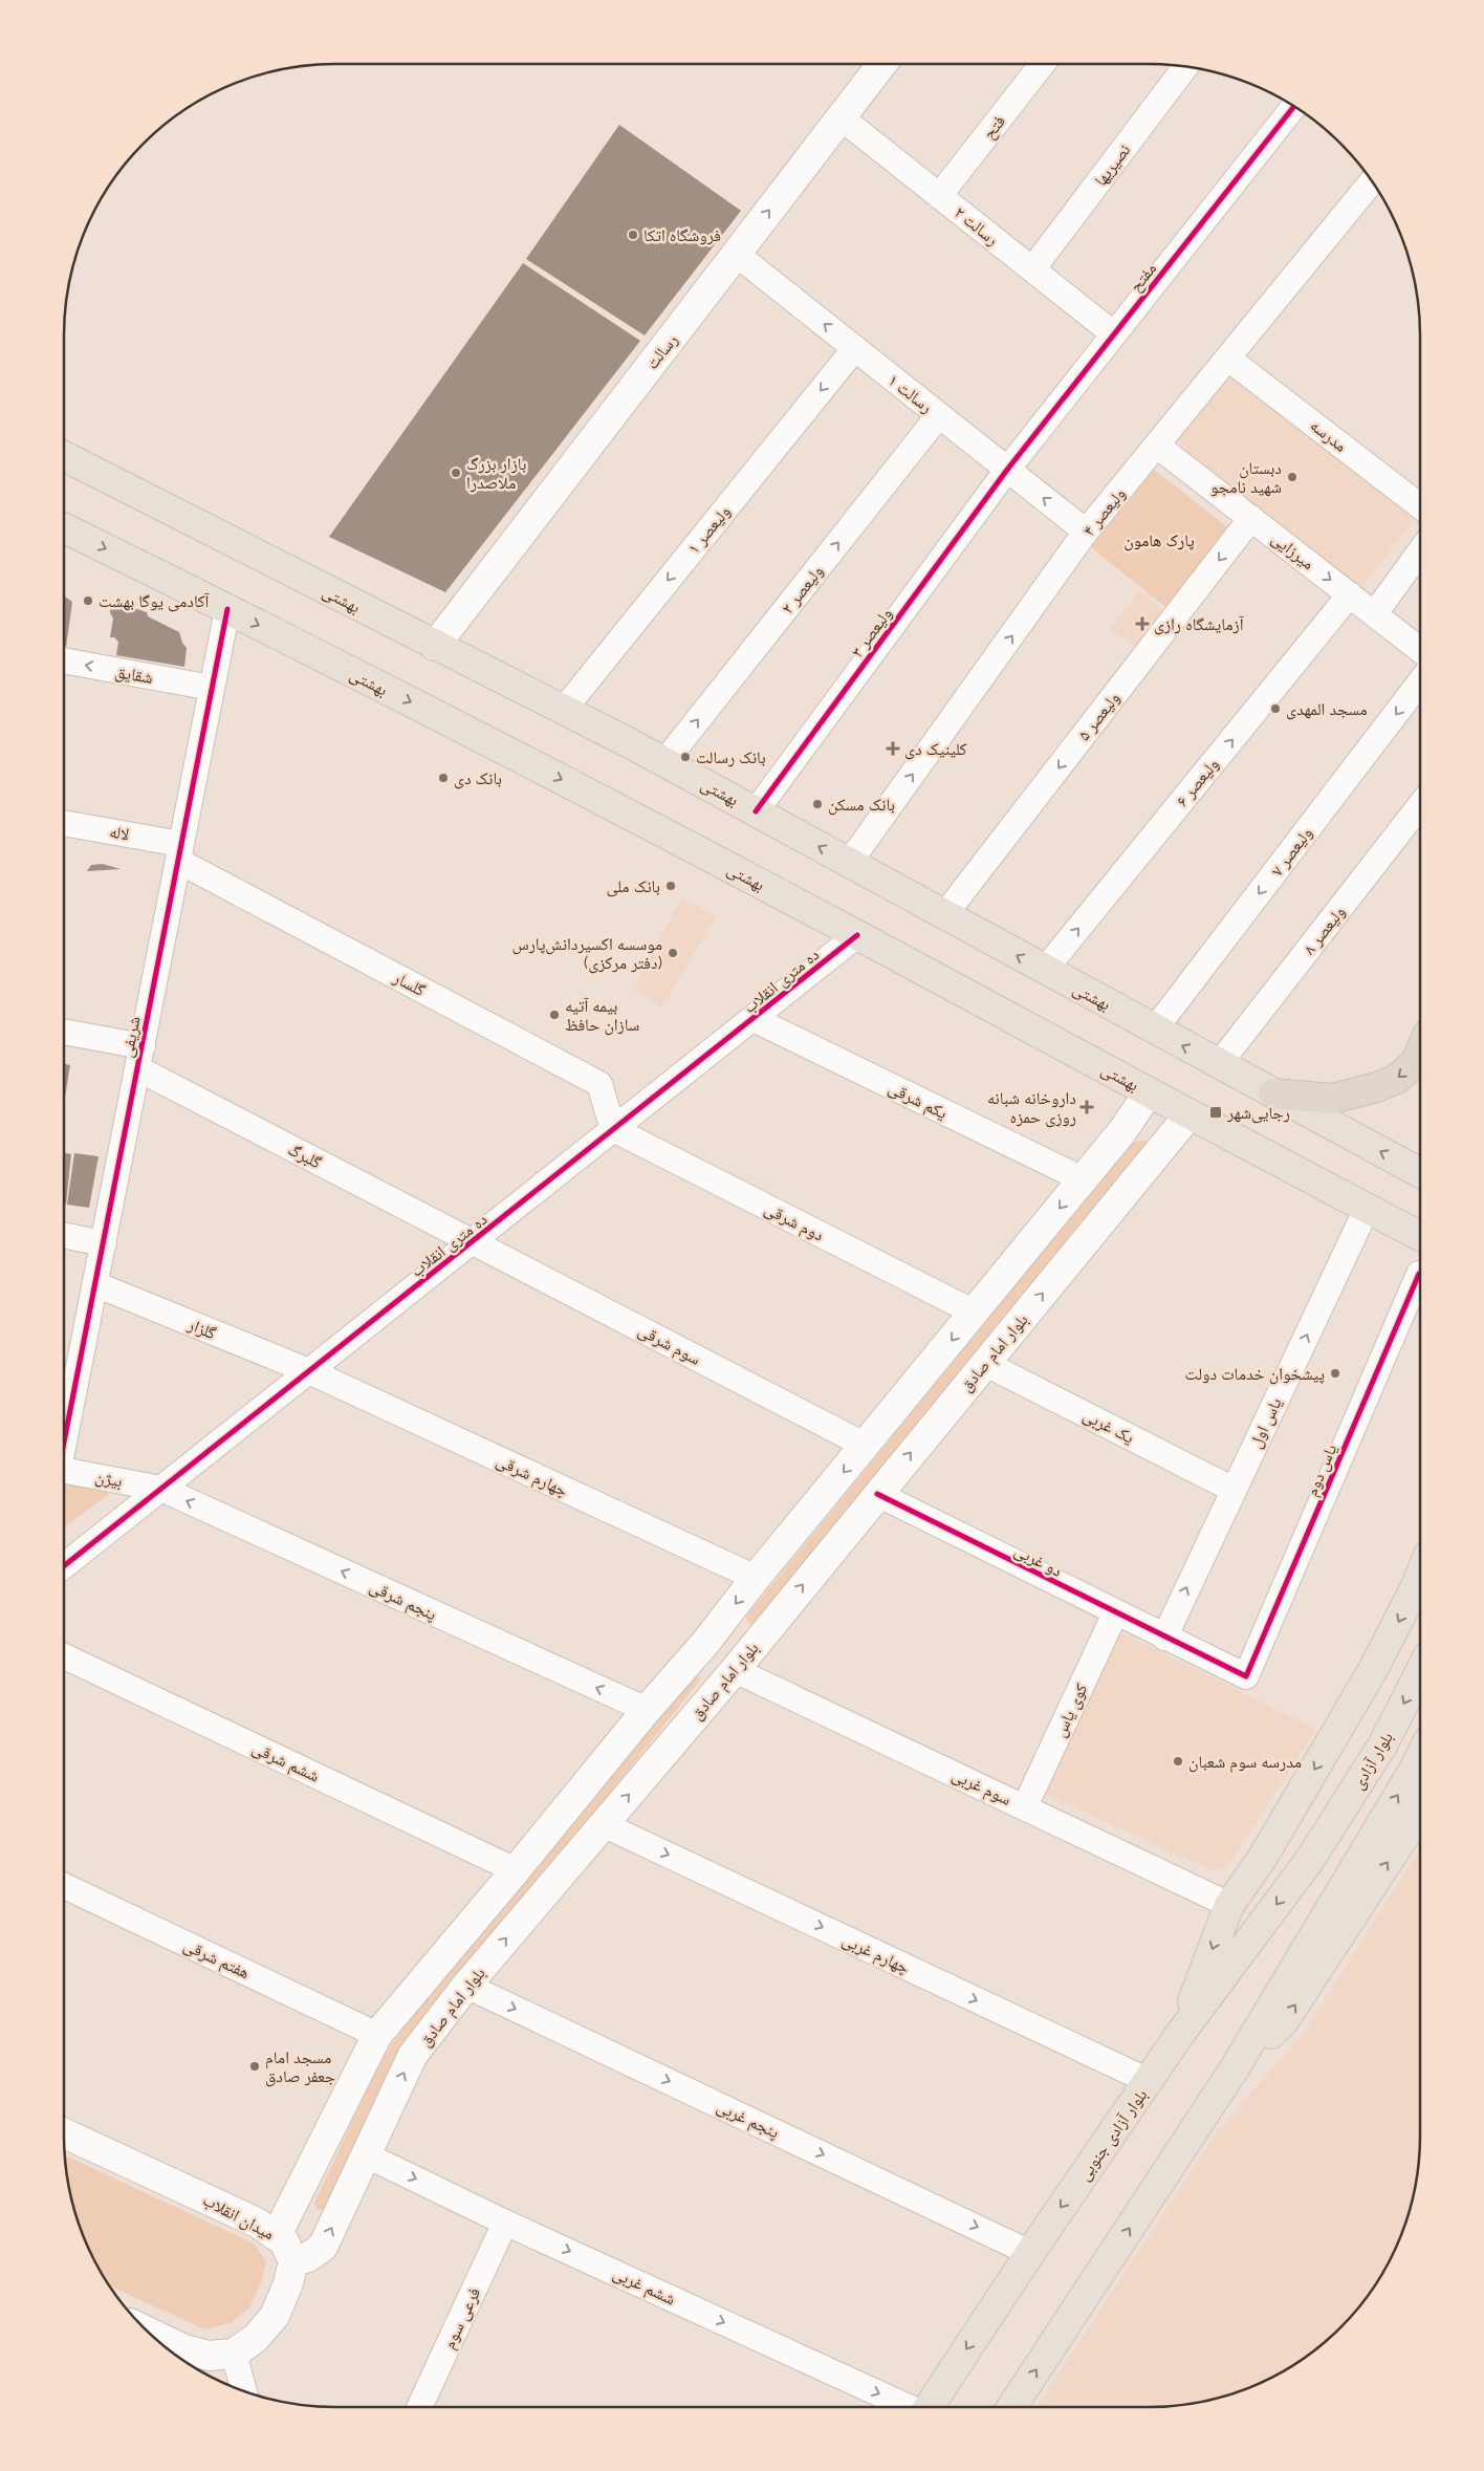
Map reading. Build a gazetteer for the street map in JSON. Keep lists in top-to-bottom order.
{
  "streets": {
    "main road": [
      "رسالت",
      "بهشتی",
      "بهشتى",
      "بلوار امام صادق",
      "بلوار آزادی",
      "بلوار آزادی جنوبی",
      "میدان انقلاب"
    ],
    "street": [
      "فتح",
      "نصیریها",
      "رسالت ۲",
      "مفتح",
      "رسالت ۱",
      "مدرسه",
      "ولیعصر ۴",
      "ولیعصر ۱",
      "میرزایی",
      "ولیعصر ۲",
      "ولیعصر ۳",
      "شقایق",
      "ولیعصر ۵",
      "ولیعصر ۶",
      "لاله",
      "ولیعصر ۷",
      "ولیعصر ۸",
      "ده متری انقلاب",
      "گلسار",
      "شریفی",
      "یکم شرقی",
      "گلبرگ",
      "دوم شرقی",
      "گلزار",
      "سوم شرقی",
      "یاس اول",
      "یک غربی",
      "یاس دوم",
      "چهارم شرقی",
      "بیژن",
      "دو غربی",
      "پنجم شرقی",
      "کوی یاس",
      "ششم شرقی",
      "سوم غربی",
      "چهارم غربی",
      "هفتم شرقی",
      "پنجم غربی",
      "ششم غربی",
      "فرعی سوم"
    ]
  },
  "crossings": [
    ["فتح", "رسالت ۲"],
    ["نصیریها", "رسالت ۲"],
    ["رسالت ۲", "مفتح"],
    ["رسالت ۲", "رسالت"],
    ["مفتح", "رسالت ۱"],
    ["مفتح", "ولیعصر ۳"],
    ["رسالت", "رسالت ۱"],
    ["رسالت", "بهشتی"],
    ["رسالت ۱", "ولیعصر ۴"],
    ["رسالت ۱", "ولیعصر ۱"],
    ["رسالت ۱", "ولیعصر ۲"],
    ["رسالت ۱", "ولیعصر ۳"],
    ["مدرسه", "ولیعصر ۴"],
    ["ولیعصر ۴", "میرزایی"],
    ["ولیعصر ۴", "بهشتی"],
    ["ولیعصر ۱", "بهشتی"],
    ["میرزایی", "ولیعصر ۵"],
    ["میرزایی", "ولیعصر ۶"],
    ["ولیعصر ۲", "بهشتی"],
    ["بهشتی", "ولیعصر ۳"],
    ["بهشتی", "ولیعصر ۵"],
    ["بهشتی", "ولیعصر ۶"],
    ["بهشتی", "ولیعصر ۷"],
    ["بهشتی", "ولیعصر ۸"],
    ["شقایق", "شریفی"],
    ["بهشتى", "ده متری انقلاب"],
    ["بهشتى", "شریفی"],
    ["بهشتى", "بلوار امام صادق"],
    ["بهشتى", "یاس اول"],
    ["لاله", "گلسار"],
    ["لاله", "شریفی"],
    ["ده متری انقلاب", "گلسار"],
    ["ده متری انقلاب", "یکم شرقی"],
    ["ده متری انقلاب", "گلبرگ"],
    ["ده متری انقلاب", "دوم شرقی"],
    ["ده متری انقلاب", "گلزار"],
    ["ده متری انقلاب", "سوم شرقی"],
    ["ده متری انقلاب", "چهارم شرقی"],
    ["ده متری انقلاب", "بیژن"],
    ["ده متری انقلاب", "پنجم شرقی"],
    ["گلسار", "شریفی"],
    ["گلسار", "دوم شرقی"],
    ["شریفی", "گلبرگ"],
    ["شریفی", "گلزار"],
    ["گلبرگ", "سوم شرقی"],
    ["گلزار", "چهارم شرقی"],
    ["بلوار امام صادق", "یک غربی"],
    ["بلوار امام صادق", "دو غربی"],
    ["بلوار امام صادق", "سوم غربی"],
    ["بلوار امام صادق", "چهارم غربی"],
    ["بلوار امام صادق", "پنجم غربی"],
    ["بلوار امام صادق", "میدان انقلاب"],
    ["بلوار امام صادق", "ششم غربی"],
    ["یاس اول", "یک غربی"],
    ["یاس اول", "دو غربی"],
    ["یاس دوم", "دو غربی"],
    ["بیژن", "پنجم شرقی"],
    ["دو غربی", "کوی یاس"],
    ["کوی یاس", "سوم غربی"],
    ["بلوار آزادی", "بلوار آزادی جنوبی"],
    ["چهارم غربی", "بلوار آزادی جنوبی"],
    ["پنجم غربی", "بلوار آزادی جنوبی"],
    ["ششم غربی", "فرعی سوم"]
  ],
  "one_way": [
    "رسالت ۱",
    "ولیعصر ۴",
    "ولیعصر ۱",
    "میرزایی",
    "ولیعصر ۲",
    "شقایق",
    "بهشتى",
    "ولیعصر ۵",
    "ولیعصر ۶",
    "ولیعصر ۷",
    "یاس اول",
    "پنجم شرقی",
    "چهارم غربی",
    "پنجم غربی",
    "ششم غربی"
  ],
  "parks": ["پارک هامون"],
  "places": {
    "other": [
      "فروشگاه اتکا",
      "بازار بزرگ ملاصدرا",
      "دبستان شهید نامجو",
      "آکادمی یوگا بهشت",
      "مسجد المهدی",
      "بانک رسالت",
      "بانک دی",
      "بانک مسکن",
      "بانک ملی",
      "موسسه اکسیردانش‌پارس (دفتر مرکزی)",
      "بیمه آتیه سازان حافظ",
      "پیشخوان خدمات دولت",
      "مدرسه سوم شعبان",
      "مسجد امام جعفر صادق"
    ],
    "health": ["آزمایشگاه رازی", "کلینیک دی", "داروخانه شبانه روزی حمزه"],
    "transit": ["رجایی‌شهر"]
  }
}
